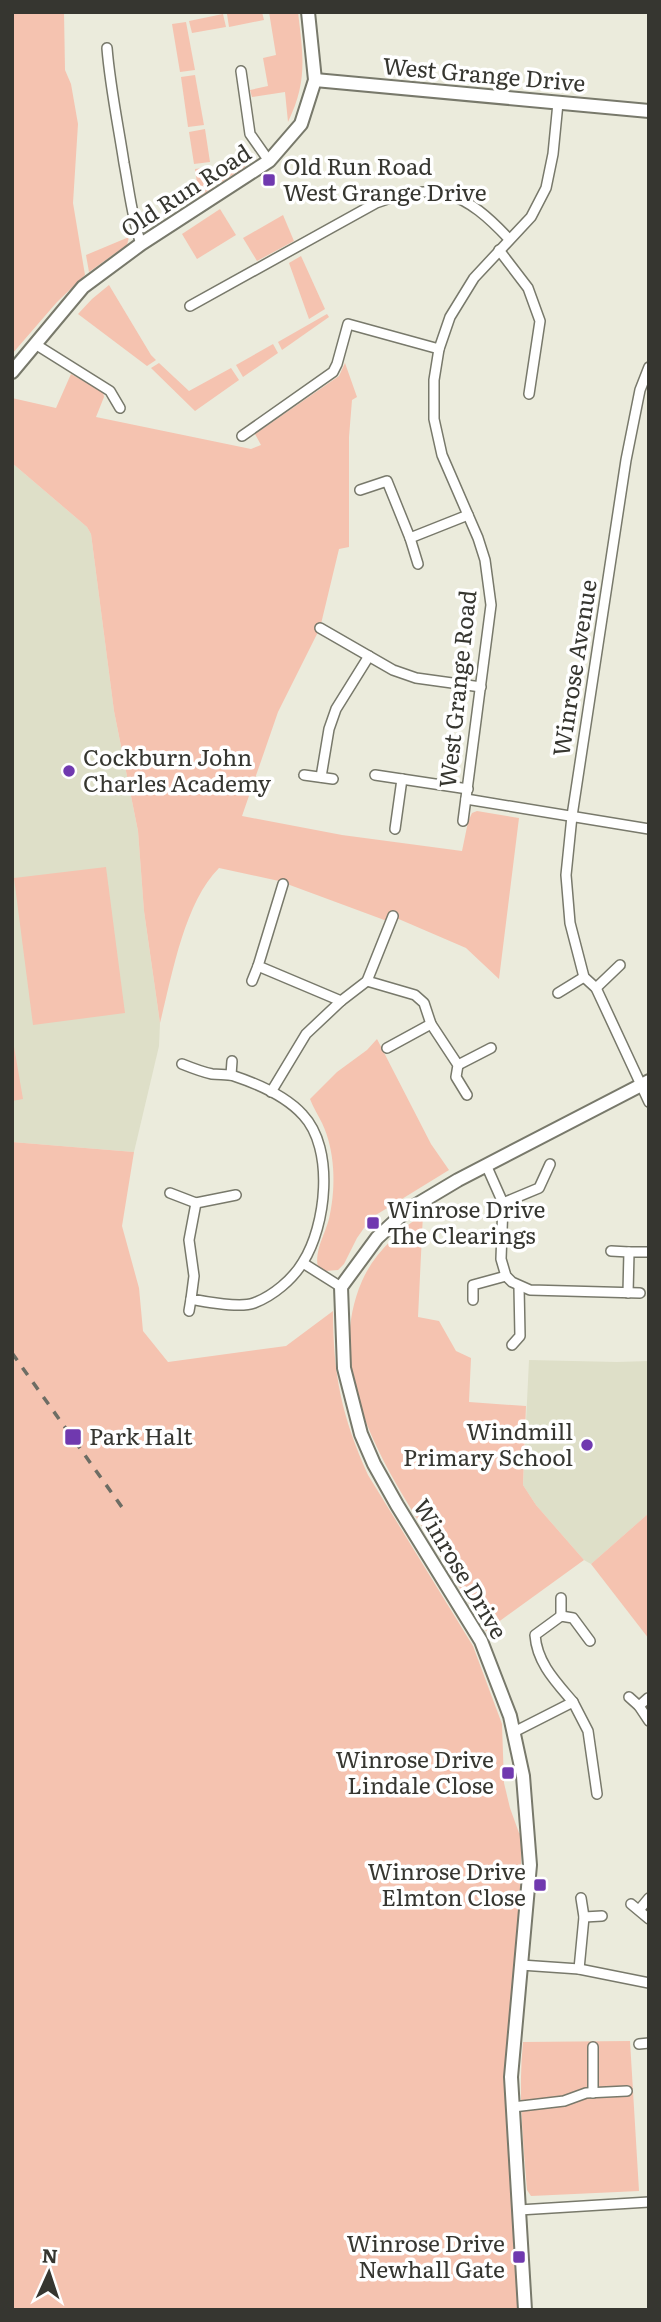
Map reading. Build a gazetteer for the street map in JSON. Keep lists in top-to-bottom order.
{
  "streets": {
    "street": [
      "West Grange Drive",
      "Old Run Road",
      "Winrose Avenue",
      "West Grange Road",
      "Winrose Drive"
    ]
  },
  "crossings": [
    ["West Grange Drive", "Old Run Road"],
    ["West Grange Drive", "West Grange Road"]
  ],
  "places": {
    "transit": [
      "Old Run Road West Grange Drive",
      "Winrose Drive The Clearings",
      "Park Halt",
      "Winrose Drive Lindale Close",
      "Winrose Drive Elmton Close",
      "Winrose Drive Newhall Gate"
    ],
    "other": ["Cockburn John Charles Academy", "Windmill Primary School"]
  },
  "north": "top"
}
